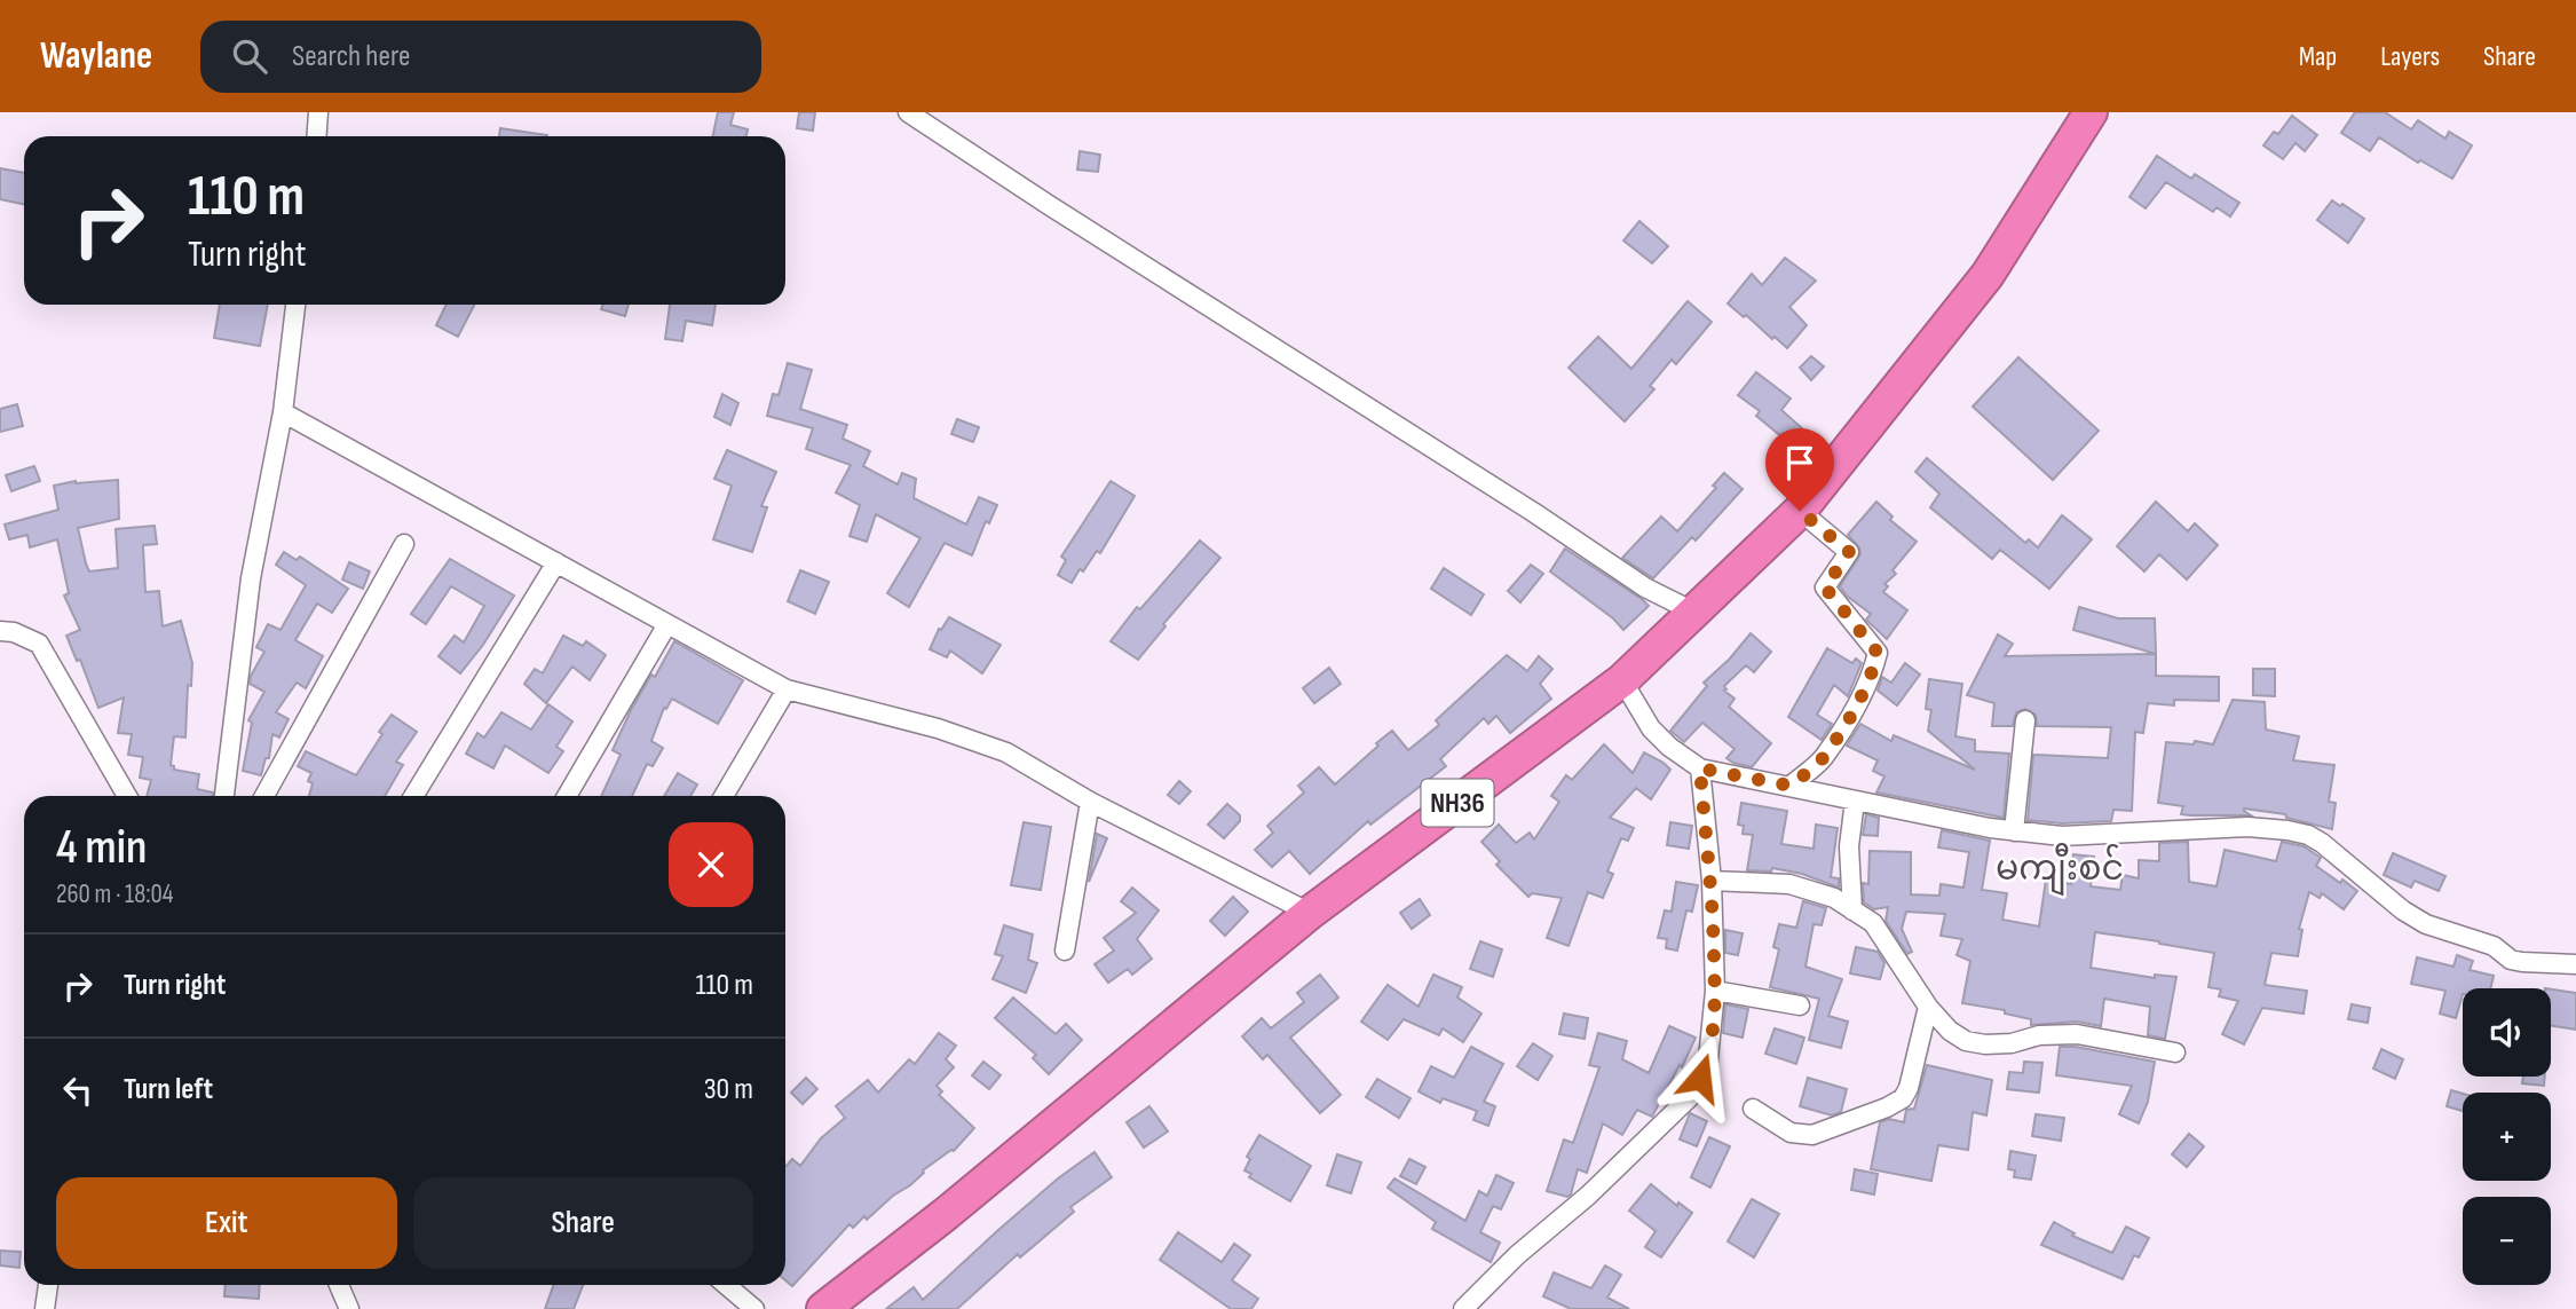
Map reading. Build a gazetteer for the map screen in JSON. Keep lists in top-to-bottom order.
{
  "streets": {
    "highway": ["NH36"]
  },
  "districts": ["မကျီးစင်"],
  "page": {
    "header": "Waylane",
    "search": "Search here",
    "nav": ["Map", "Layers", "Share"],
    "turn": ["110 m", "Turn right"],
    "heading": ["4 min", "260 m · 18:04"],
    "list": [
      {
        "name": "Turn right",
        "value": "110 m"
      },
      {
        "name": "Turn left",
        "value": "30 m"
      }
    ],
    "map_buttons": ["+", "−"],
    "buttons": ["Exit", "Share"]
  }
}
